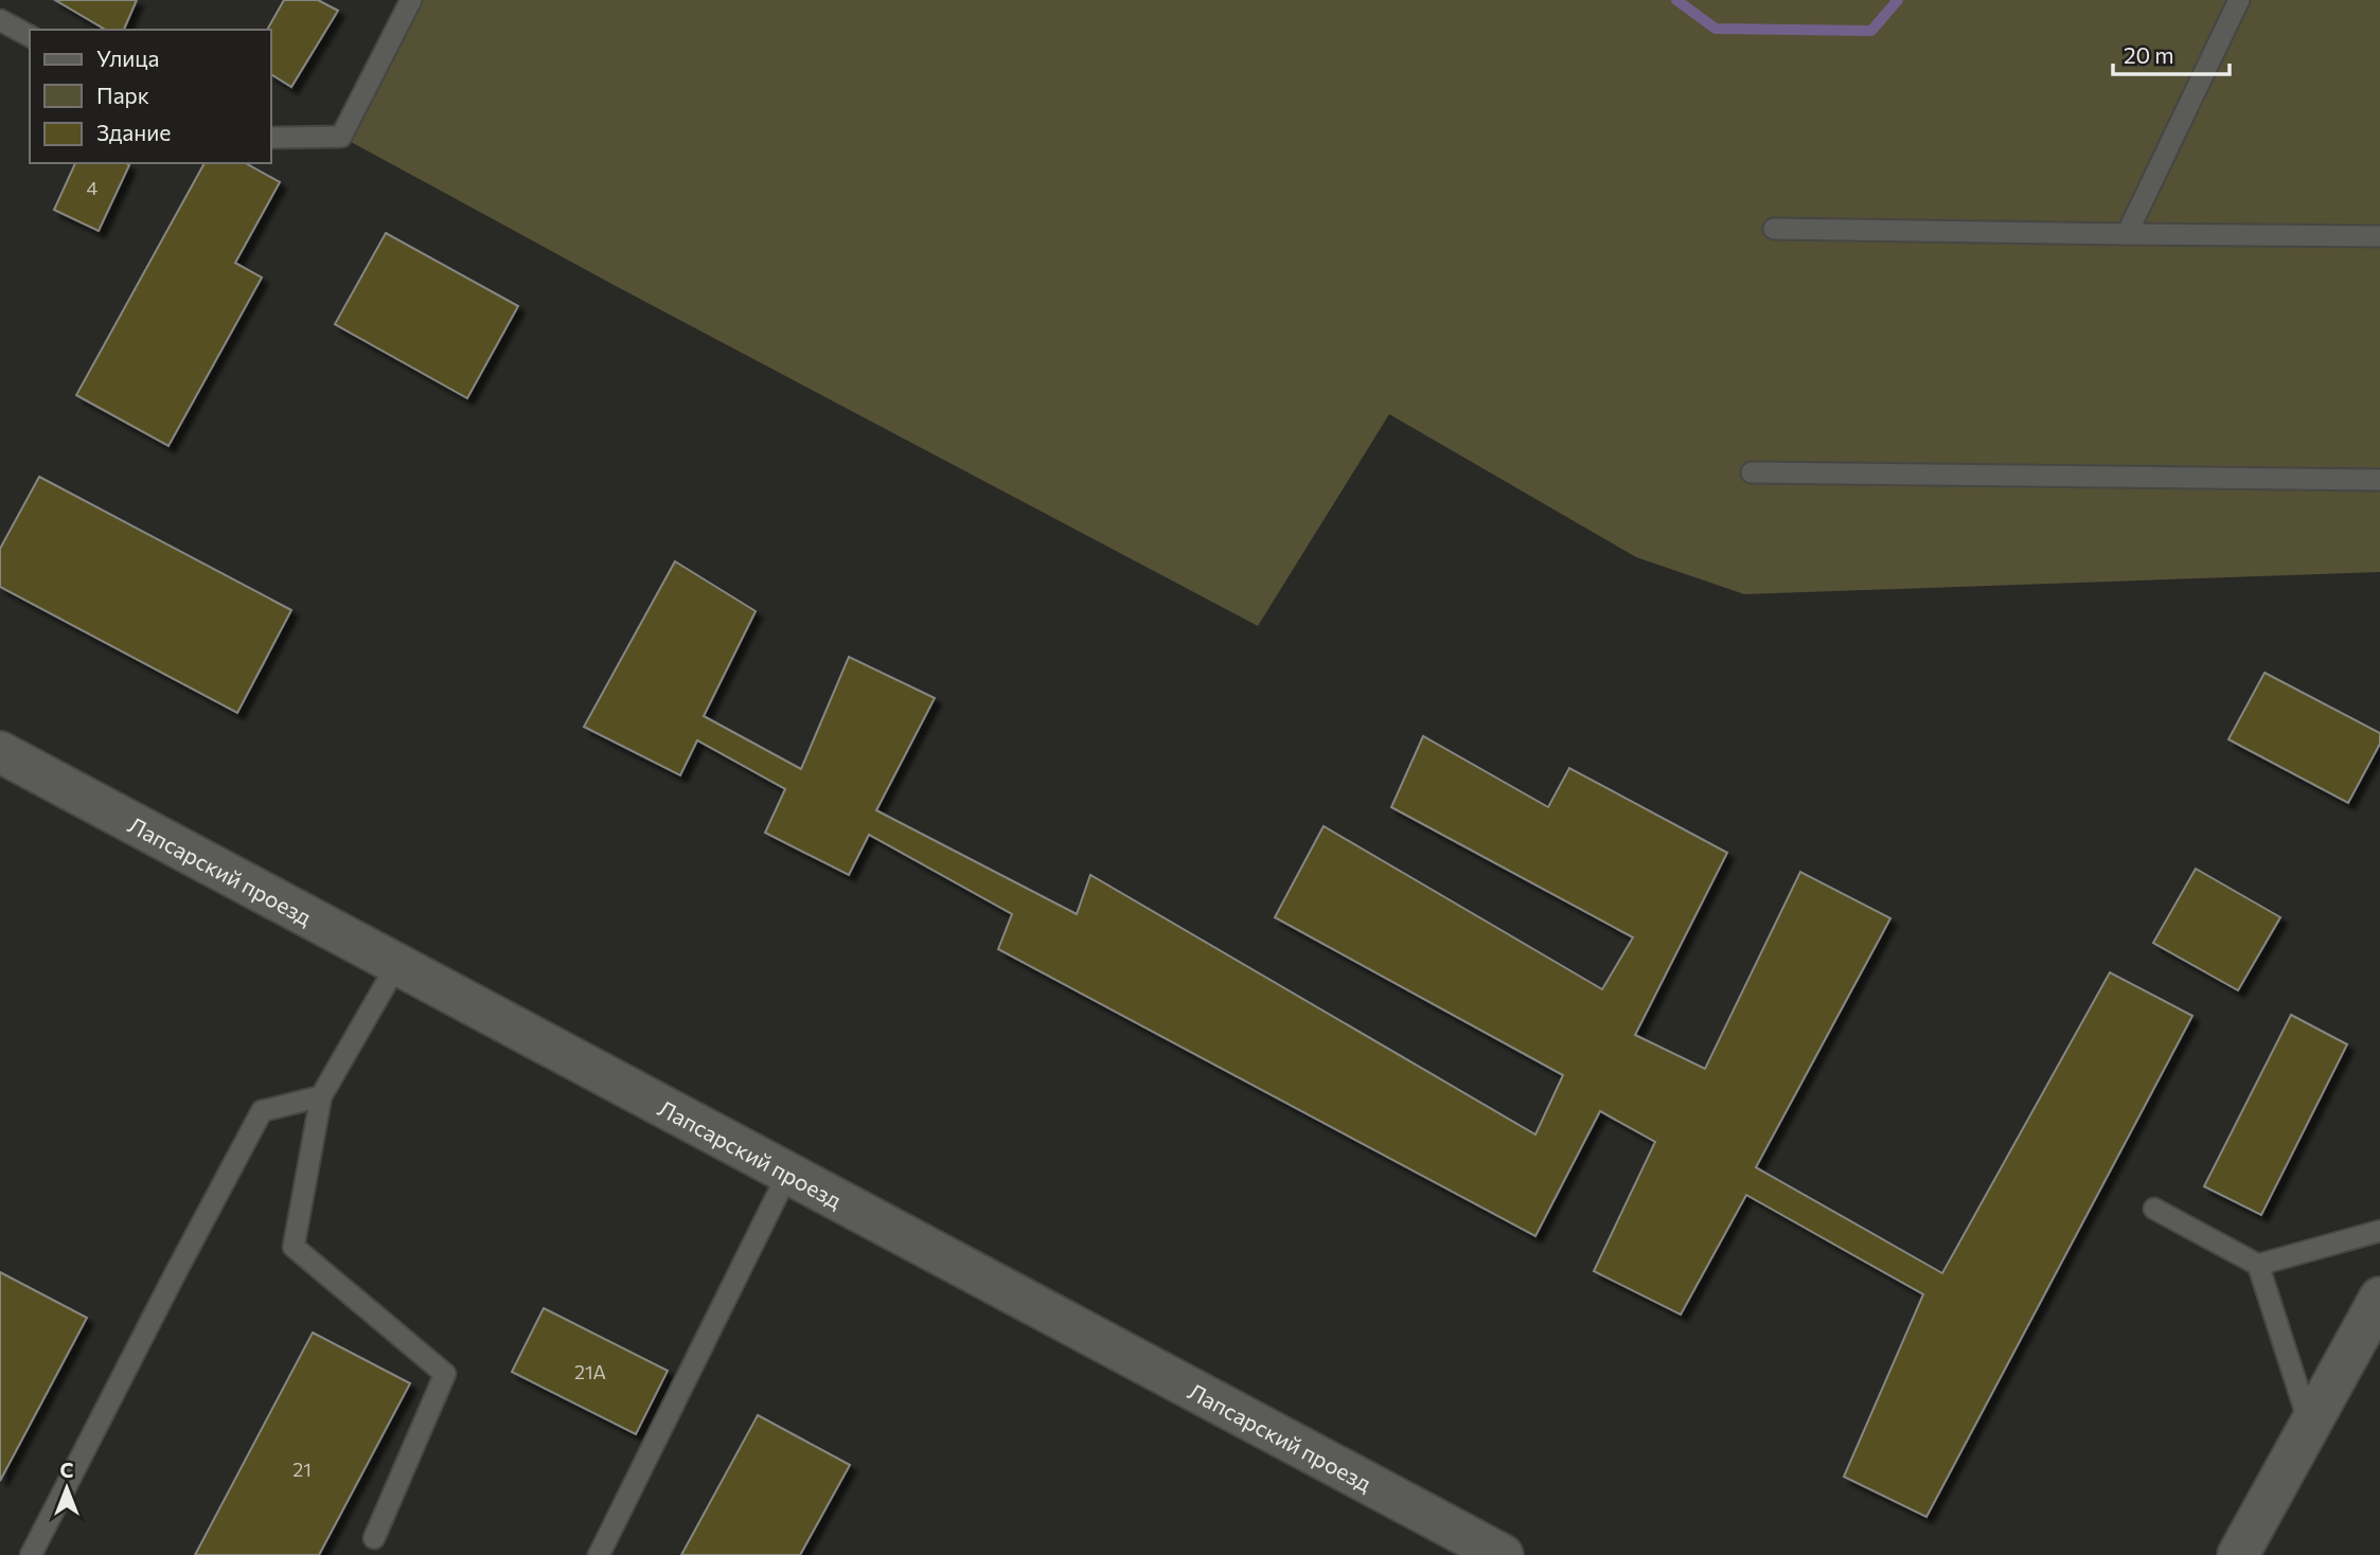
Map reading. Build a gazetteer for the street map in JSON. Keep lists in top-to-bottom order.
{
  "streets": {
    "street": ["Лапсарский проезд"]
  },
  "house_numbers": ["4", "21А", "21"],
  "legend": ["Улица", "Парк", "Здание"],
  "scale_bar": "20 m",
  "north": "top"
}
